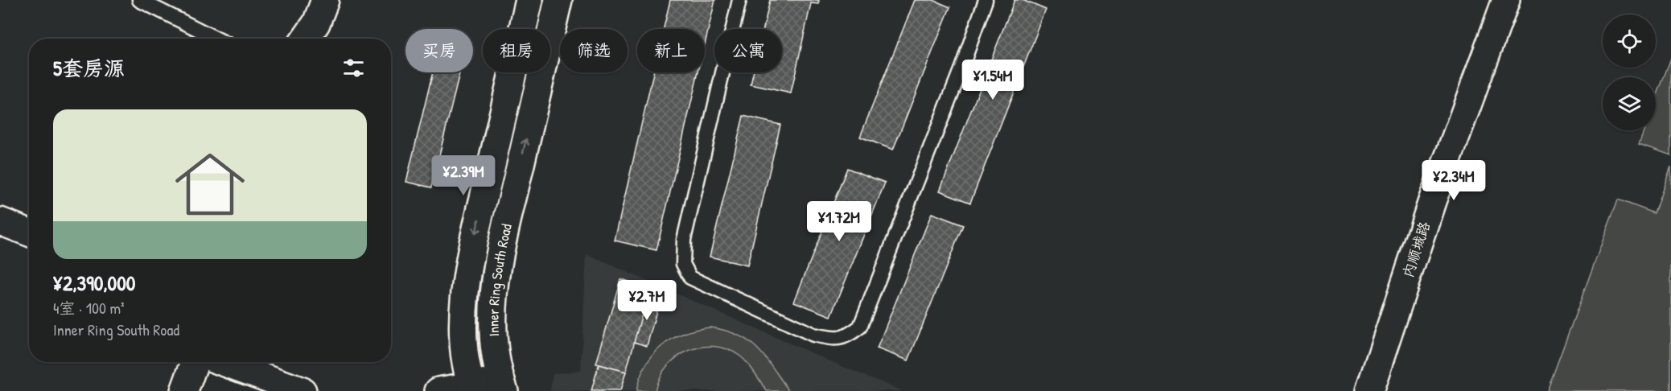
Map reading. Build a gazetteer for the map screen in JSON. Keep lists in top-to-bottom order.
{
  "streets": {
    "street": ["内顺城路", "Inner Ring South Road"]
  },
  "page": {
    "chip": [
      "买房",
      "租房",
      "筛选",
      "新上",
      "公寓"
    ],
    "heading": "5套房源",
    "price": [
      "¥1.54M",
      "¥2.39M",
      "¥2.34M",
      "¥1.72M",
      "¥2.7M"
    ],
    "list": [
      {
        "name": "¥2,390,000",
        "note": "4室 · 100 m² · Inner Ring South Road"
      }
    ]
  }
}
